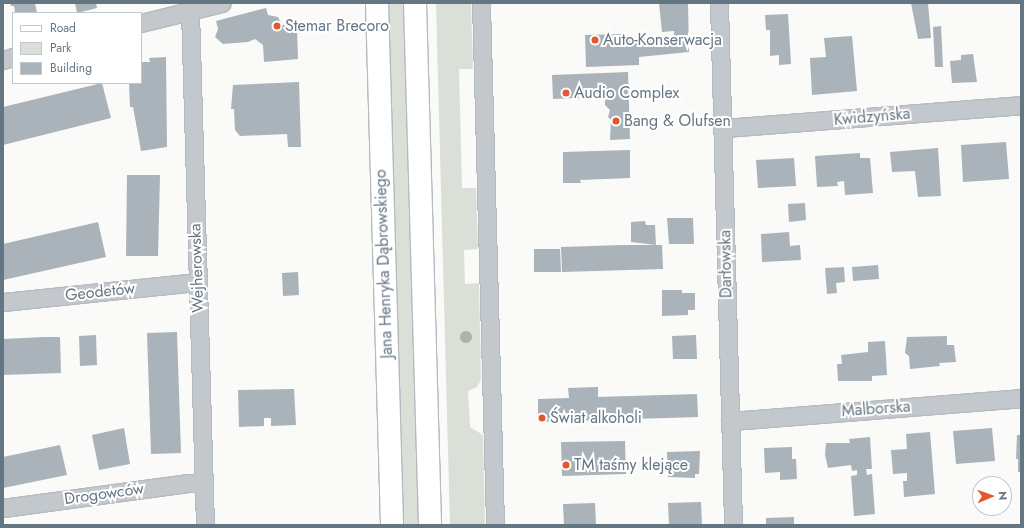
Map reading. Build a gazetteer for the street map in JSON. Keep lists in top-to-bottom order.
{
  "streets": {
    "main road": ["Jana Henryka Dąbrowskiego"],
    "street": [
      "Kwidzyńska",
      "Darłowska",
      "Wejherowska",
      "Geodetów",
      "Malborska",
      "Drogowców"
    ]
  },
  "crossings": [
    ["Kwidzyńska", "Darłowska"],
    ["Darłowska", "Malborska"],
    ["Wejherowska", "Geodetów"],
    ["Wejherowska", "Drogowców"]
  ],
  "places": [
    "Stemar Brecoro",
    "Auto-Konserwacja",
    "Audio Complex",
    "Bang & Olufsen",
    "Świat alkoholi",
    "TM taśmy klejące"
  ],
  "legend": ["Road", "Park", "Building"],
  "north": "right"
}
